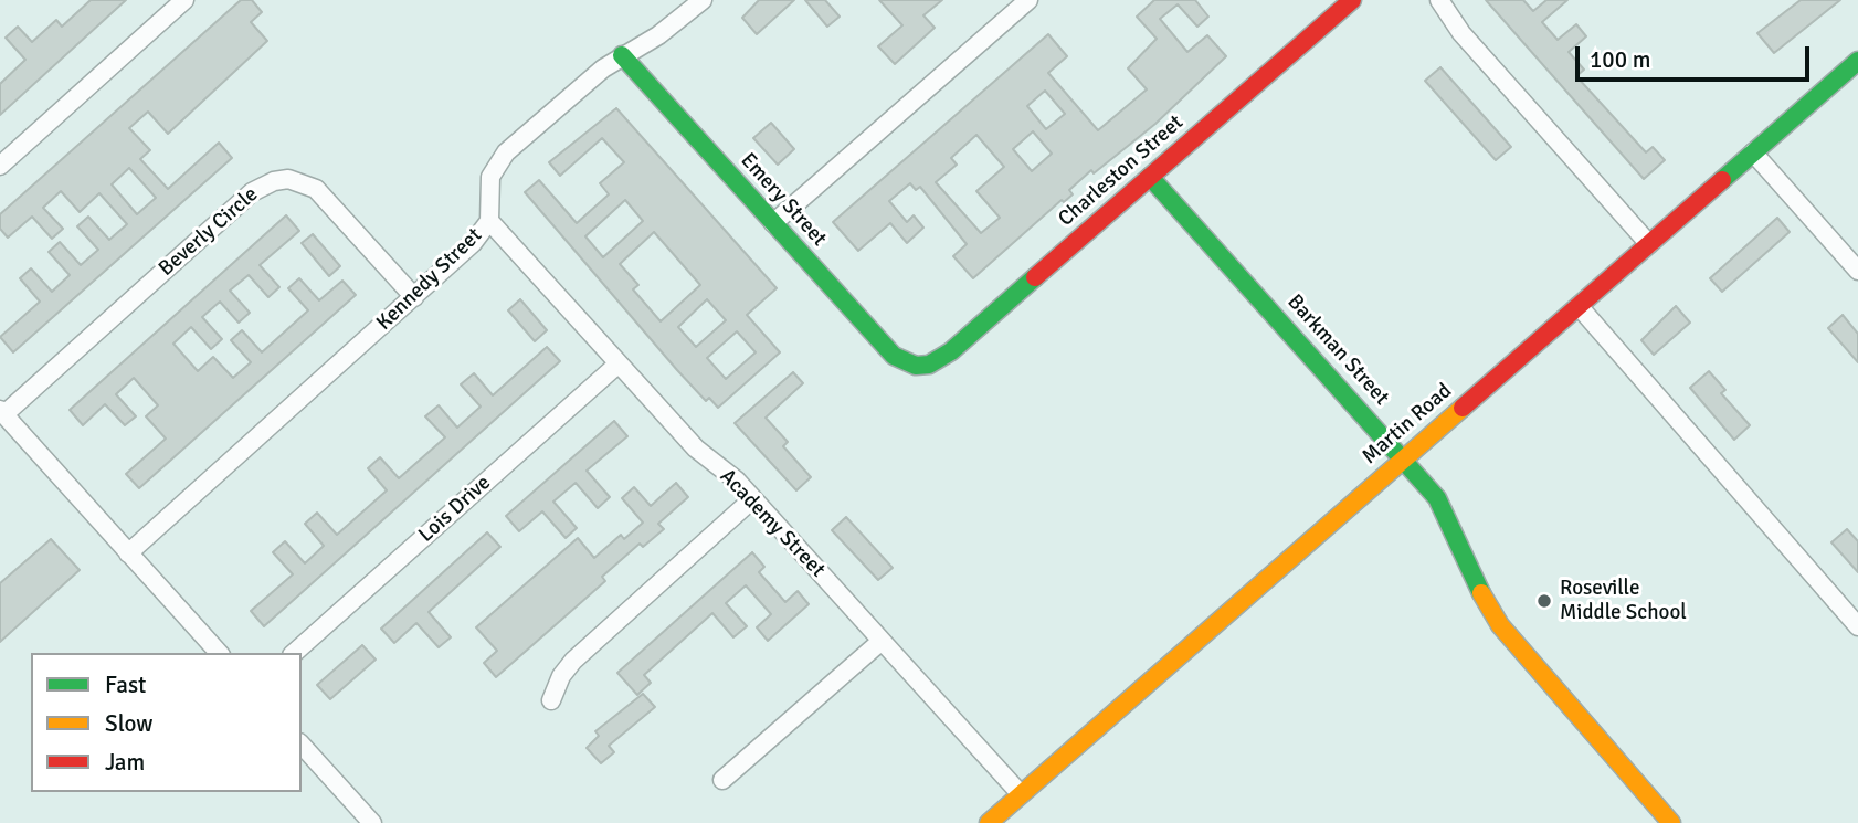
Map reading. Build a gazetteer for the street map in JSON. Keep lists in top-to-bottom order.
{
  "streets": {
    "street": [
      "Charleston Street",
      "Emery Street",
      "Beverly Circle",
      "Kennedy Street",
      "Barkman Street",
      "Martin Road",
      "Lois Drive",
      "Academy Street"
    ]
  },
  "crossings": [
    ["Charleston Street", "Emery Street"],
    ["Charleston Street", "Barkman Street"],
    ["Emery Street", "Kennedy Street"],
    ["Beverly Circle", "Kennedy Street"],
    ["Kennedy Street", "Academy Street"],
    ["Barkman Street", "Martin Road"],
    ["Martin Road", "Academy Street"],
    ["Lois Drive", "Academy Street"]
  ],
  "places": ["Roseville Middle School"],
  "legend": ["Fast", "Slow", "Jam"],
  "scale_bar": "100 m"
}
